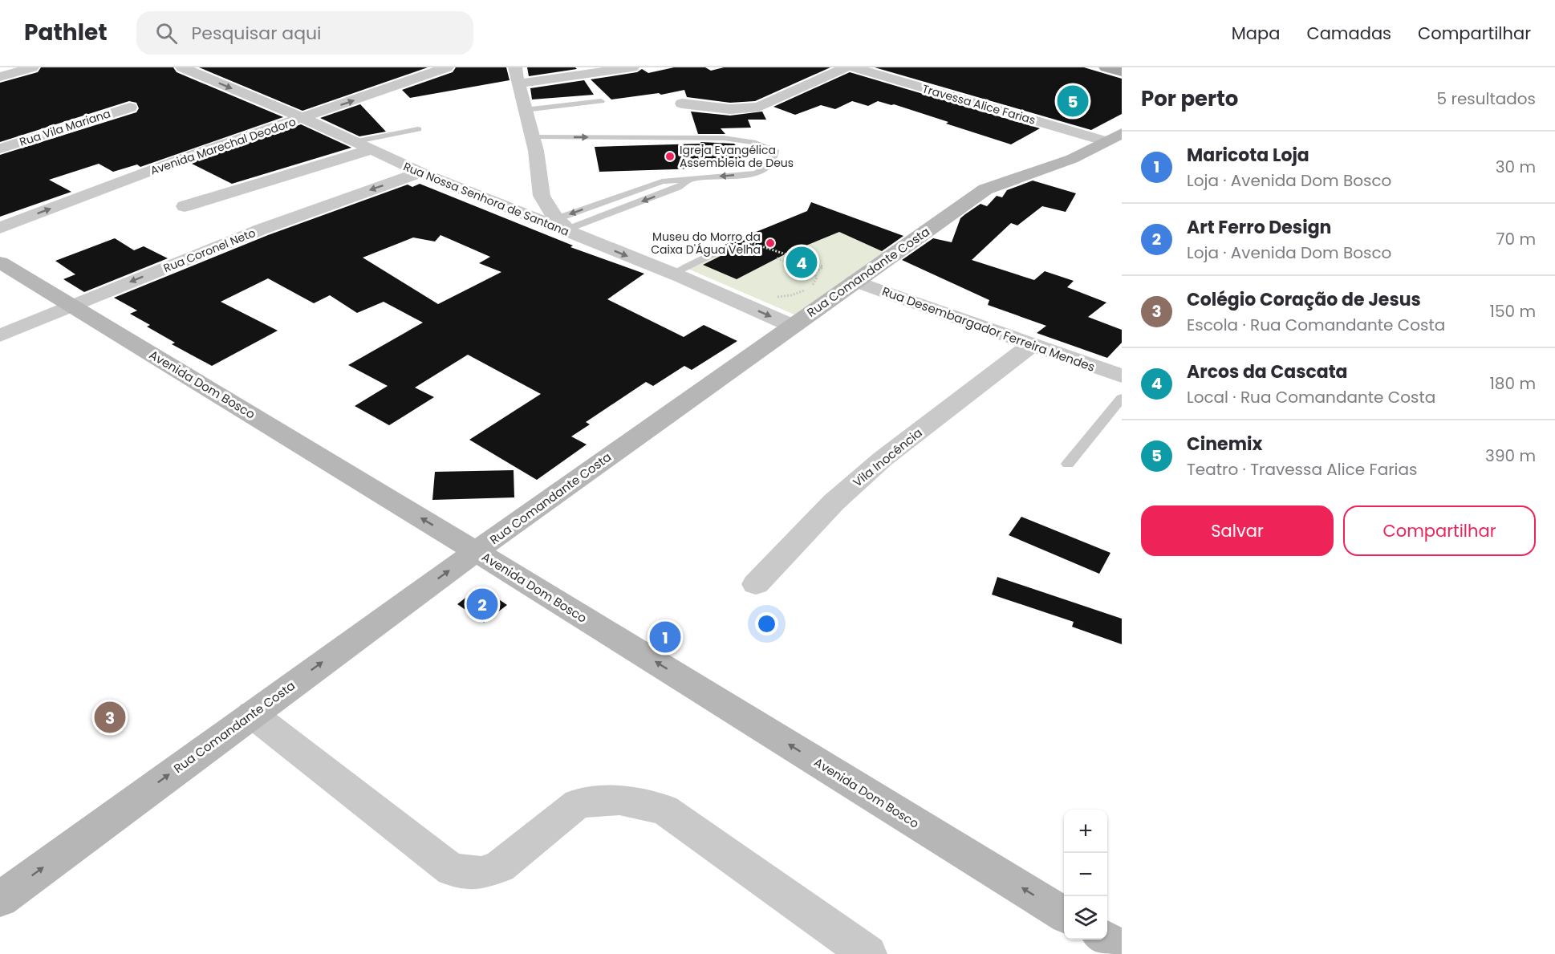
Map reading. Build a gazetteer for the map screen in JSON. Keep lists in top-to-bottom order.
{
  "streets": {
    "street": [
      "Travessa Alice Farias",
      "Rua Vila Mariana",
      "Avenida Marechal Deodoro",
      "Rua Nossa Senhora de Santana",
      "Rua Coronel Neto",
      "Rua Comandante Costa",
      "Rua Desembargador Ferreira Mendes",
      "Avenida Dom Bosco",
      "Vila Inocência"
    ]
  },
  "crossings": [
    ["Travessa Alice Farias", "Rua Comandante Costa"],
    ["Avenida Marechal Deodoro", "Rua Nossa Senhora de Santana"],
    ["Rua Nossa Senhora de Santana", "Rua Coronel Neto"],
    ["Rua Nossa Senhora de Santana", "Rua Comandante Costa"],
    ["Rua Coronel Neto", "Avenida Dom Bosco"],
    ["Rua Comandante Costa", "Rua Desembargador Ferreira Mendes"],
    ["Rua Comandante Costa", "Avenida Dom Bosco"],
    ["Rua Desembargador Ferreira Mendes", "Vila Inocência"]
  ],
  "one_way": ["Rua Nossa Senhora de Santana", "Rua Comandante Costa", "Avenida Dom Bosco"],
  "places": ["Igreja Evangélica Assembleia de Deus", "Museu do Morro da Caixa D'Água Velha"],
  "page": {
    "header": "Pathlet",
    "search": "Pesquisar aqui",
    "nav": ["Mapa", "Camadas", "Compartilhar"],
    "heading": ["Por perto", "5 resultados"],
    "pins": [
      "5",
      "4",
      "2",
      "1",
      "3"
    ],
    "list": [
      {
        "mark": "1",
        "name": "Maricota Loja",
        "note": "Loja · Avenida Dom Bosco",
        "value": "30 m"
      },
      {
        "mark": "2",
        "name": "Art Ferro Design",
        "note": "Loja · Avenida Dom Bosco",
        "value": "70 m"
      },
      {
        "mark": "3",
        "name": "Colégio Coração de Jesus",
        "note": "Escola · Rua Comandante Costa",
        "value": "150 m"
      },
      {
        "mark": "4",
        "name": "Arcos da Cascata",
        "note": "Local · Rua Comandante Costa",
        "value": "180 m"
      },
      {
        "mark": "5",
        "name": "Cinemix",
        "note": "Teatro · Travessa Alice Farias",
        "value": "390 m"
      }
    ],
    "buttons": ["Salvar", "Compartilhar"],
    "map_buttons": ["+", "−"]
  }
}
